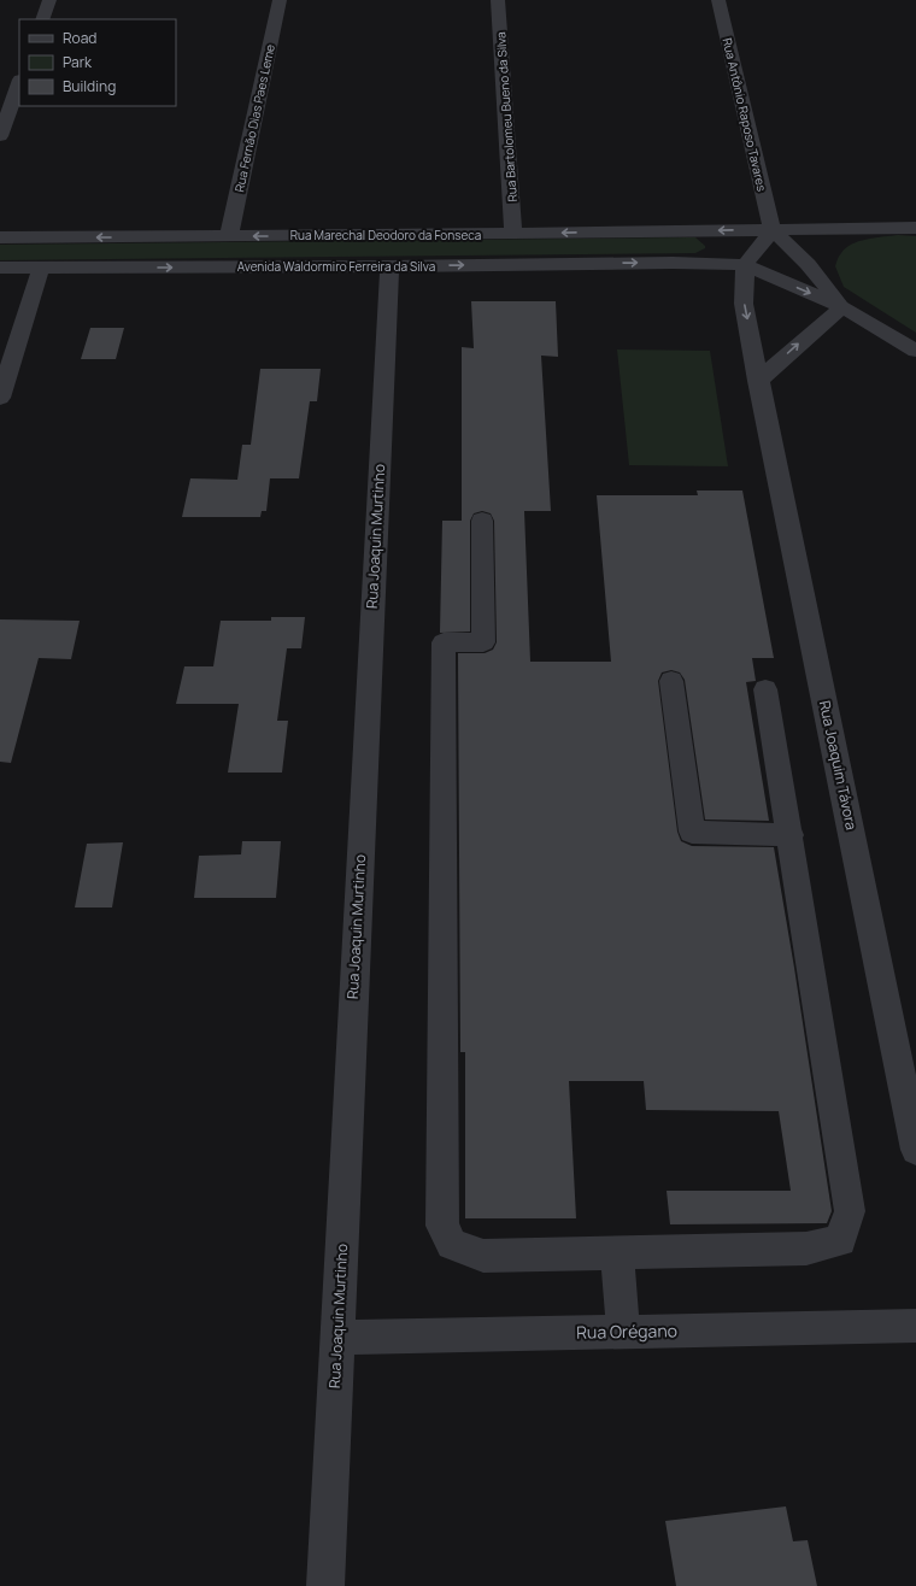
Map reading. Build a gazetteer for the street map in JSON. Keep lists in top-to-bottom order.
{
  "streets": {
    "street": [
      "Rua Antônio Raposo Tavares",
      "Rua Bartolomeu Bueno da Silva",
      "Rua Fernão Dias Paes Leme",
      "Rua Marechal Deodoro da Fonseca",
      "Avenida Waldormiro Ferreira da Silva",
      "Rua Joaquin Murtinho",
      "Rua Joaquim Távora",
      "Rua Orégano"
    ]
  },
  "crossings": [
    ["Rua Antônio Raposo Tavares", "Rua Marechal Deodoro da Fonseca"],
    ["Rua Bartolomeu Bueno da Silva", "Rua Marechal Deodoro da Fonseca"],
    ["Rua Fernão Dias Paes Leme", "Rua Marechal Deodoro da Fonseca"],
    ["Avenida Waldormiro Ferreira da Silva", "Rua Joaquin Murtinho"],
    ["Avenida Waldormiro Ferreira da Silva", "Rua Joaquim Távora"],
    ["Rua Joaquin Murtinho", "Rua Orégano"]
  ],
  "one_way": ["Rua Marechal Deodoro da Fonseca", "Avenida Waldormiro Ferreira da Silva"],
  "legend": ["Road", "Park", "Building"]
}
